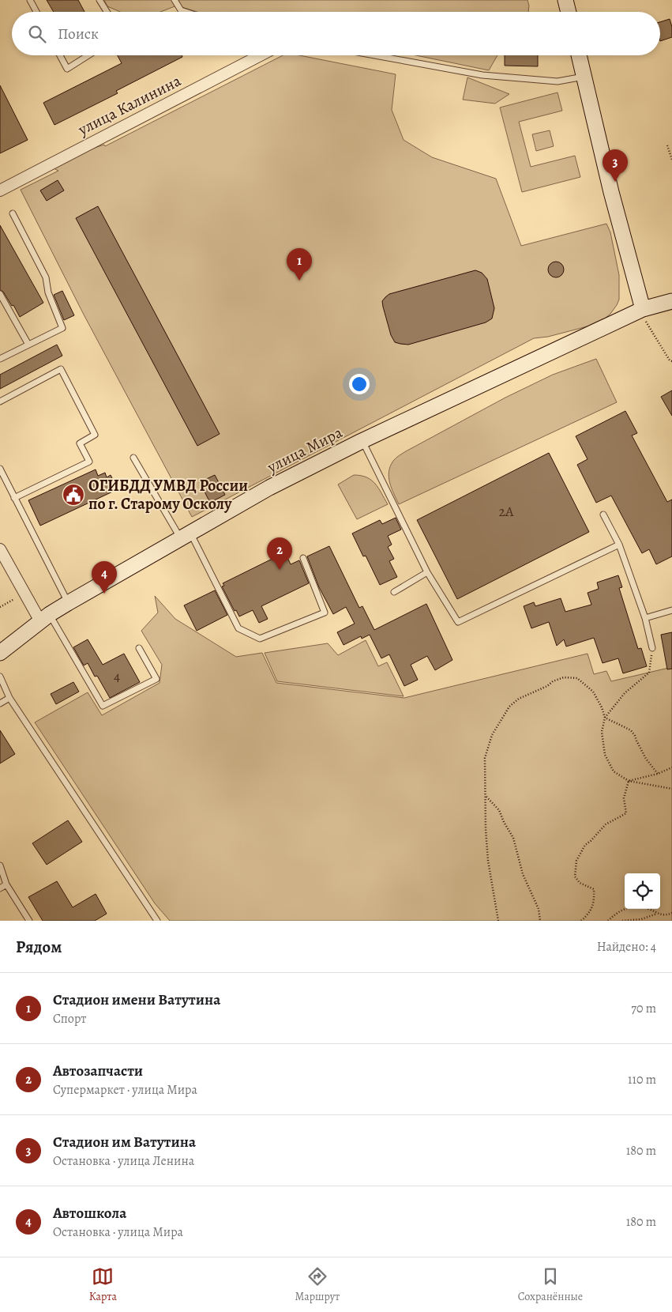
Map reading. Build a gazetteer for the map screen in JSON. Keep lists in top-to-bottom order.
{
  "streets": {
    "main road": ["улица Мира"],
    "street": ["улица Калинина"]
  },
  "places": {
    "public building": ["ОГИБДД УМВД России по г. Старому Осколу"]
  },
  "house_numbers": ["2А", "4"],
  "page": {
    "search": "Поиск",
    "pins": [
      "3",
      "1",
      "2",
      "4"
    ],
    "heading": ["Рядом", "Найдено: 4"],
    "list": [
      {
        "mark": "1",
        "name": "Стадион имени Ватутина",
        "note": "Спорт",
        "value": "70 m"
      },
      {
        "mark": "2",
        "name": "Автозапчасти",
        "note": "Супермаркет · улица Мира",
        "value": "110 m"
      },
      {
        "mark": "3",
        "name": "Стадион им Ватутина",
        "note": "Остановка · улица Ленина",
        "value": "180 m"
      },
      {
        "mark": "4",
        "name": "Автошкола",
        "note": "Остановка · улица Мира",
        "value": "180 m"
      }
    ],
    "nav": ["Карта", "Маршрут", "Сохранённые"]
  }
}
